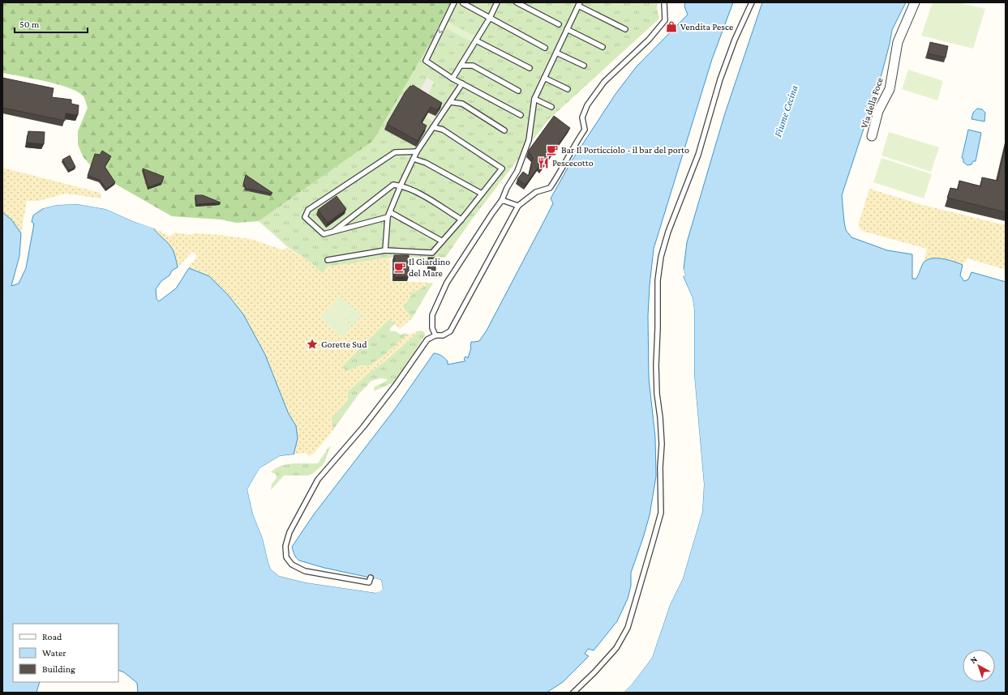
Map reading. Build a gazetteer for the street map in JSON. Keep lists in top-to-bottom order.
{
  "streets": {
    "street": ["Via della Foce"]
  },
  "water": ["Fiume Cecina"],
  "places": {
    "shop": ["Vendita Pesce"],
    "cafe": ["Bar Il Porticciolo - il bar del porto", "Il Giardino del Mare"],
    "restaurant": ["Pescecotto"],
    "place": ["Gorette Sud"]
  },
  "legend": ["Road", "Water", "Building"],
  "scale_bar": "50 m",
  "north": "top left"
}
